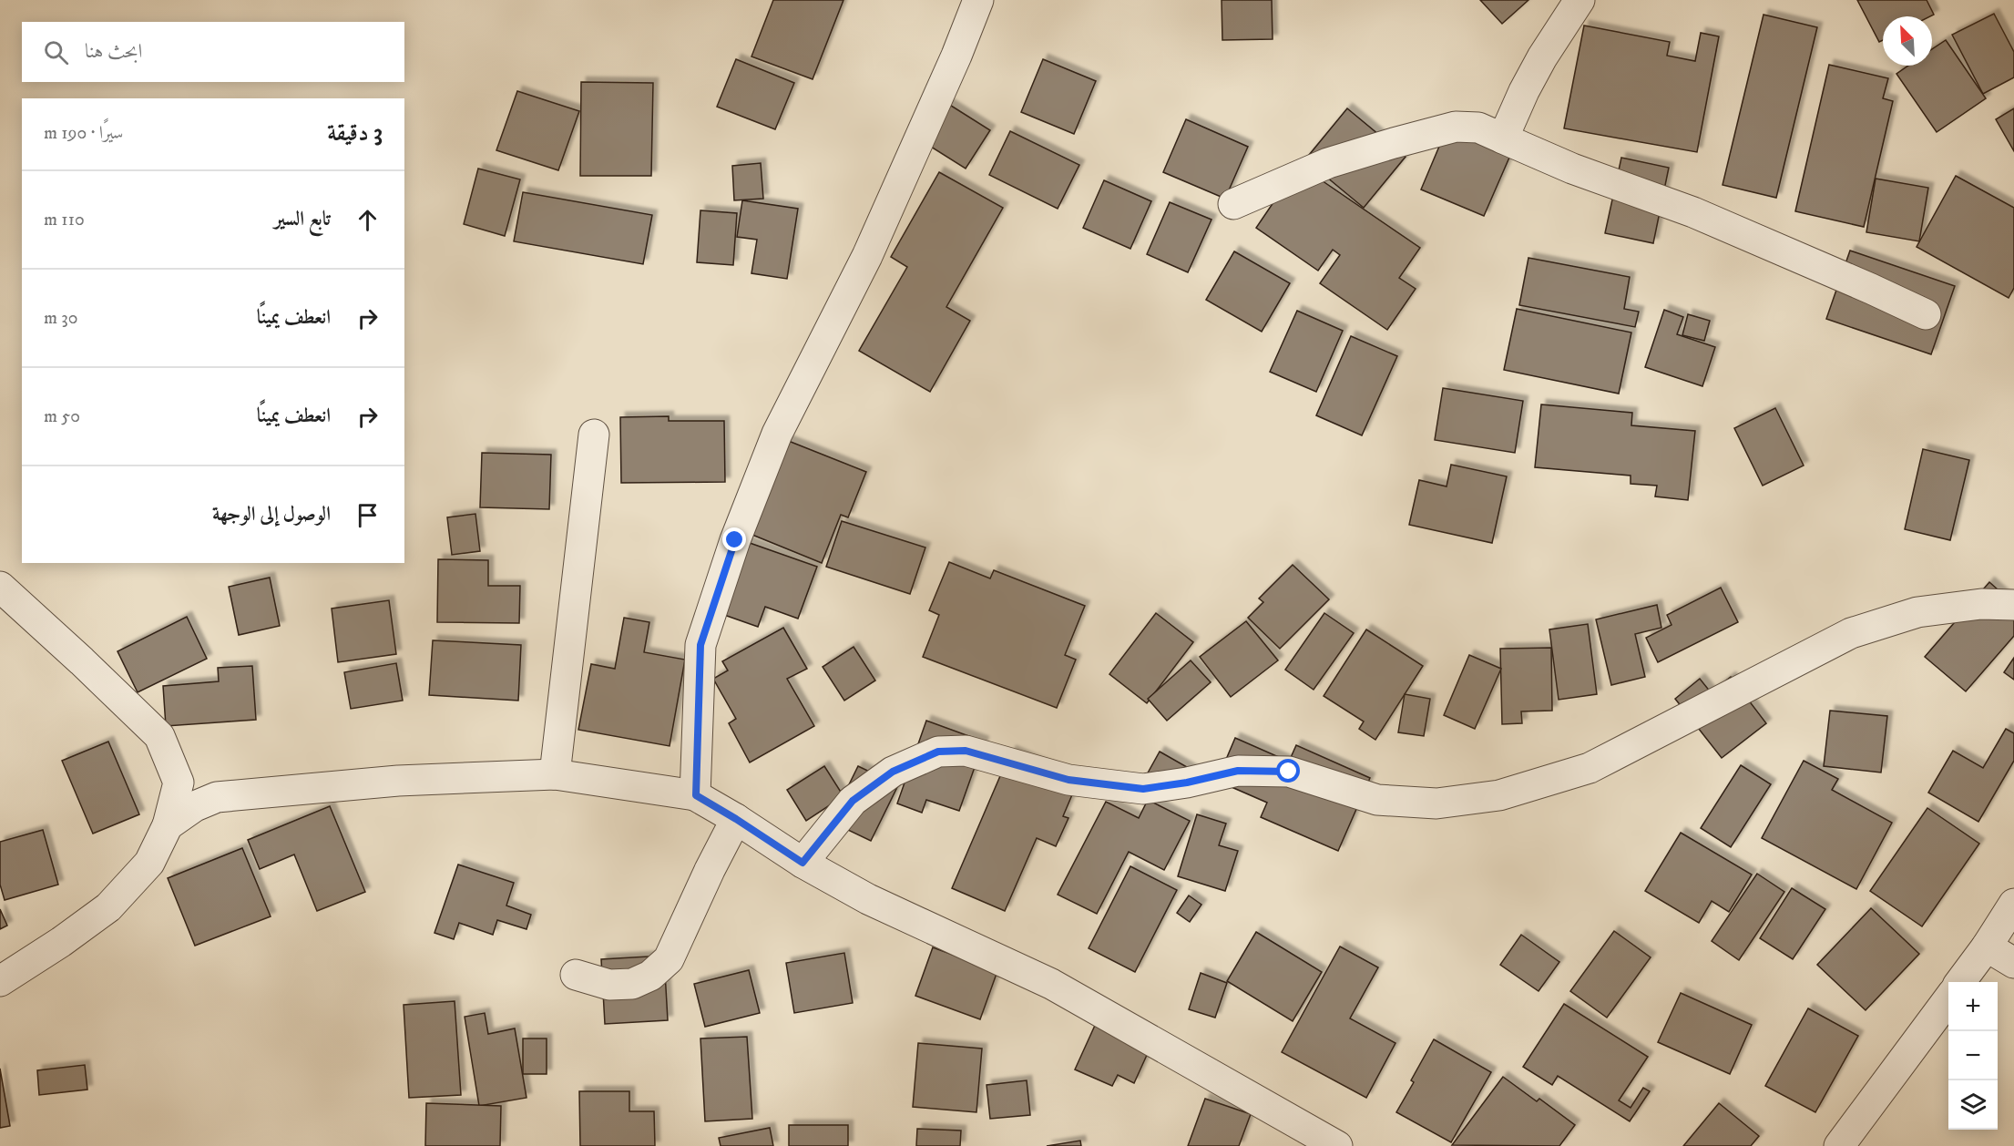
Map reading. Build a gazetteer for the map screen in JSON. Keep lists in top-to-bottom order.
{
  "north": "top left",
  "page": {
    "search": "ابحث هنا",
    "heading": ["3 دقيقة", "سيرًا · 190 m"],
    "list": [
      ["تابع السير", "110 m"],
      ["انعطف يمينًا", "30 m"],
      ["انعطف يمينًا", "50 m"],
      "الوصول إلى الوجهة"
    ],
    "map_buttons": ["+", "−"]
  }
}
